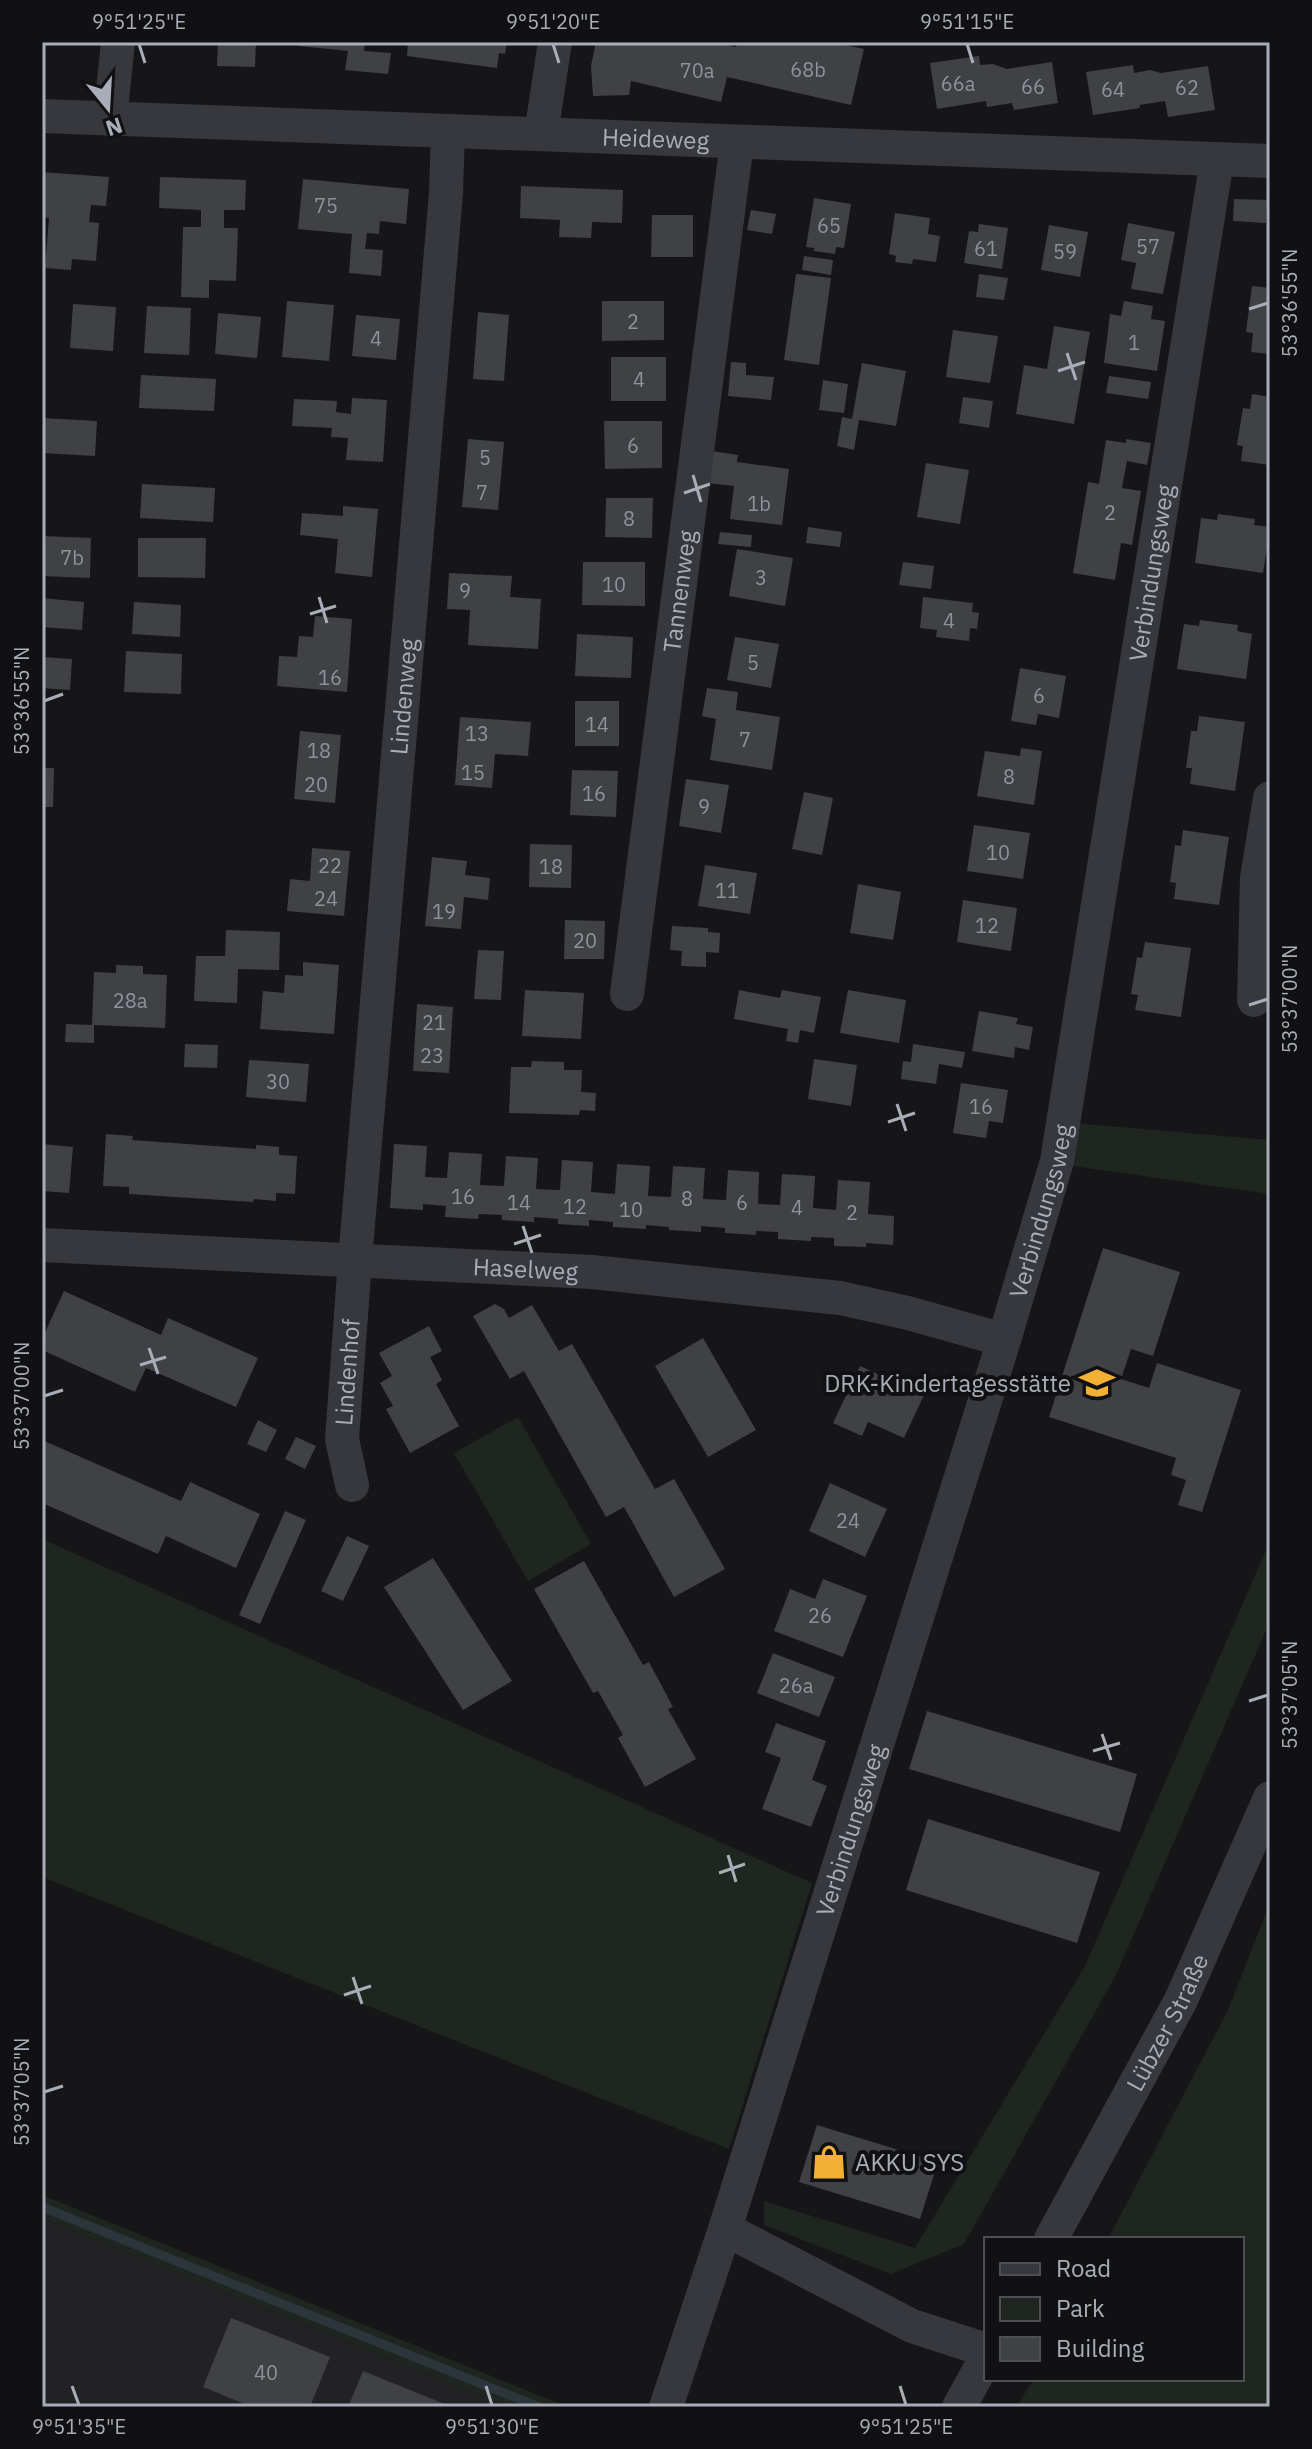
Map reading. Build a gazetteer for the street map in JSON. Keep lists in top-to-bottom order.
{
  "streets": {
    "street": [
      "Heideweg",
      "Verbindungsweg",
      "Tannenweg",
      "Lindenweg",
      "Haselweg",
      "Lindenhof",
      "Lübzer Straße"
    ]
  },
  "crossings": [
    ["Heideweg", "Verbindungsweg"],
    ["Heideweg", "Tannenweg"],
    ["Heideweg", "Lindenweg"],
    ["Verbindungsweg", "Haselweg"],
    ["Lindenweg", "Haselweg"],
    ["Lindenweg", "Lindenhof"],
    ["Haselweg", "Lindenhof"]
  ],
  "places": {
    "school or university": ["DRK-Kindertagesstätte"],
    "shop": ["AKKU SYS"]
  },
  "house_numbers": [
    "68b",
    "70a",
    "66a",
    "66",
    "62",
    "64",
    "75",
    "65",
    "57",
    "61",
    "59",
    "2",
    "4",
    "1",
    "4",
    "6",
    "5",
    "7",
    "1b",
    "2",
    "8",
    "7b",
    "3",
    "10",
    "9",
    "4",
    "5",
    "16",
    "6",
    "14",
    "13",
    "7",
    "18",
    "15",
    "8",
    "20",
    "16",
    "9",
    "10",
    "22",
    "18",
    "11",
    "24",
    "19",
    "12",
    "20",
    "28a",
    "21",
    "23",
    "30",
    "16",
    "16",
    "8",
    "14",
    "6",
    "12",
    "4",
    "10",
    "2",
    "24",
    "26",
    "26a",
    "40"
  ],
  "legend": ["Road", "Park", "Building"],
  "north": "bottom",
  "coordinates": [
    "9°51'25\"E",
    "9°51'20\"E",
    "9°51'15\"E",
    "53°36'55\"N",
    "53°37'00\"N",
    "53°37'05\"N",
    "9°51'35\"E",
    "9°51'30\"E"
  ]
}
